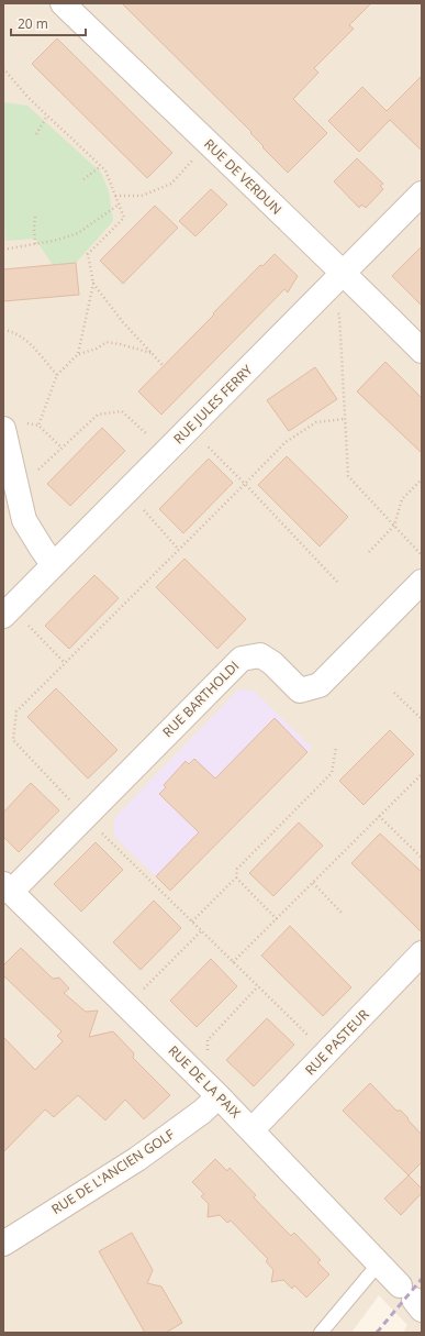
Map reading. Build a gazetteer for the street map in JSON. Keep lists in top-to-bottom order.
{
  "streets": {
    "street": [
      "RUE DE VERDUN",
      "RUE JULES FERRY",
      "RUE BARTHOLDI",
      "RUE PASTEUR",
      "RUE DE LA PAIX",
      "RUE DE L'ANCIEN GOLF"
    ]
  },
  "crossings": [
    ["RUE DE VERDUN", "RUE JULES FERRY"],
    ["RUE BARTHOLDI", "RUE DE LA PAIX"],
    ["RUE PASTEUR", "RUE DE LA PAIX"],
    ["RUE DE LA PAIX", "RUE DE L'ANCIEN GOLF"]
  ],
  "scale_bar": "20 m"
}
